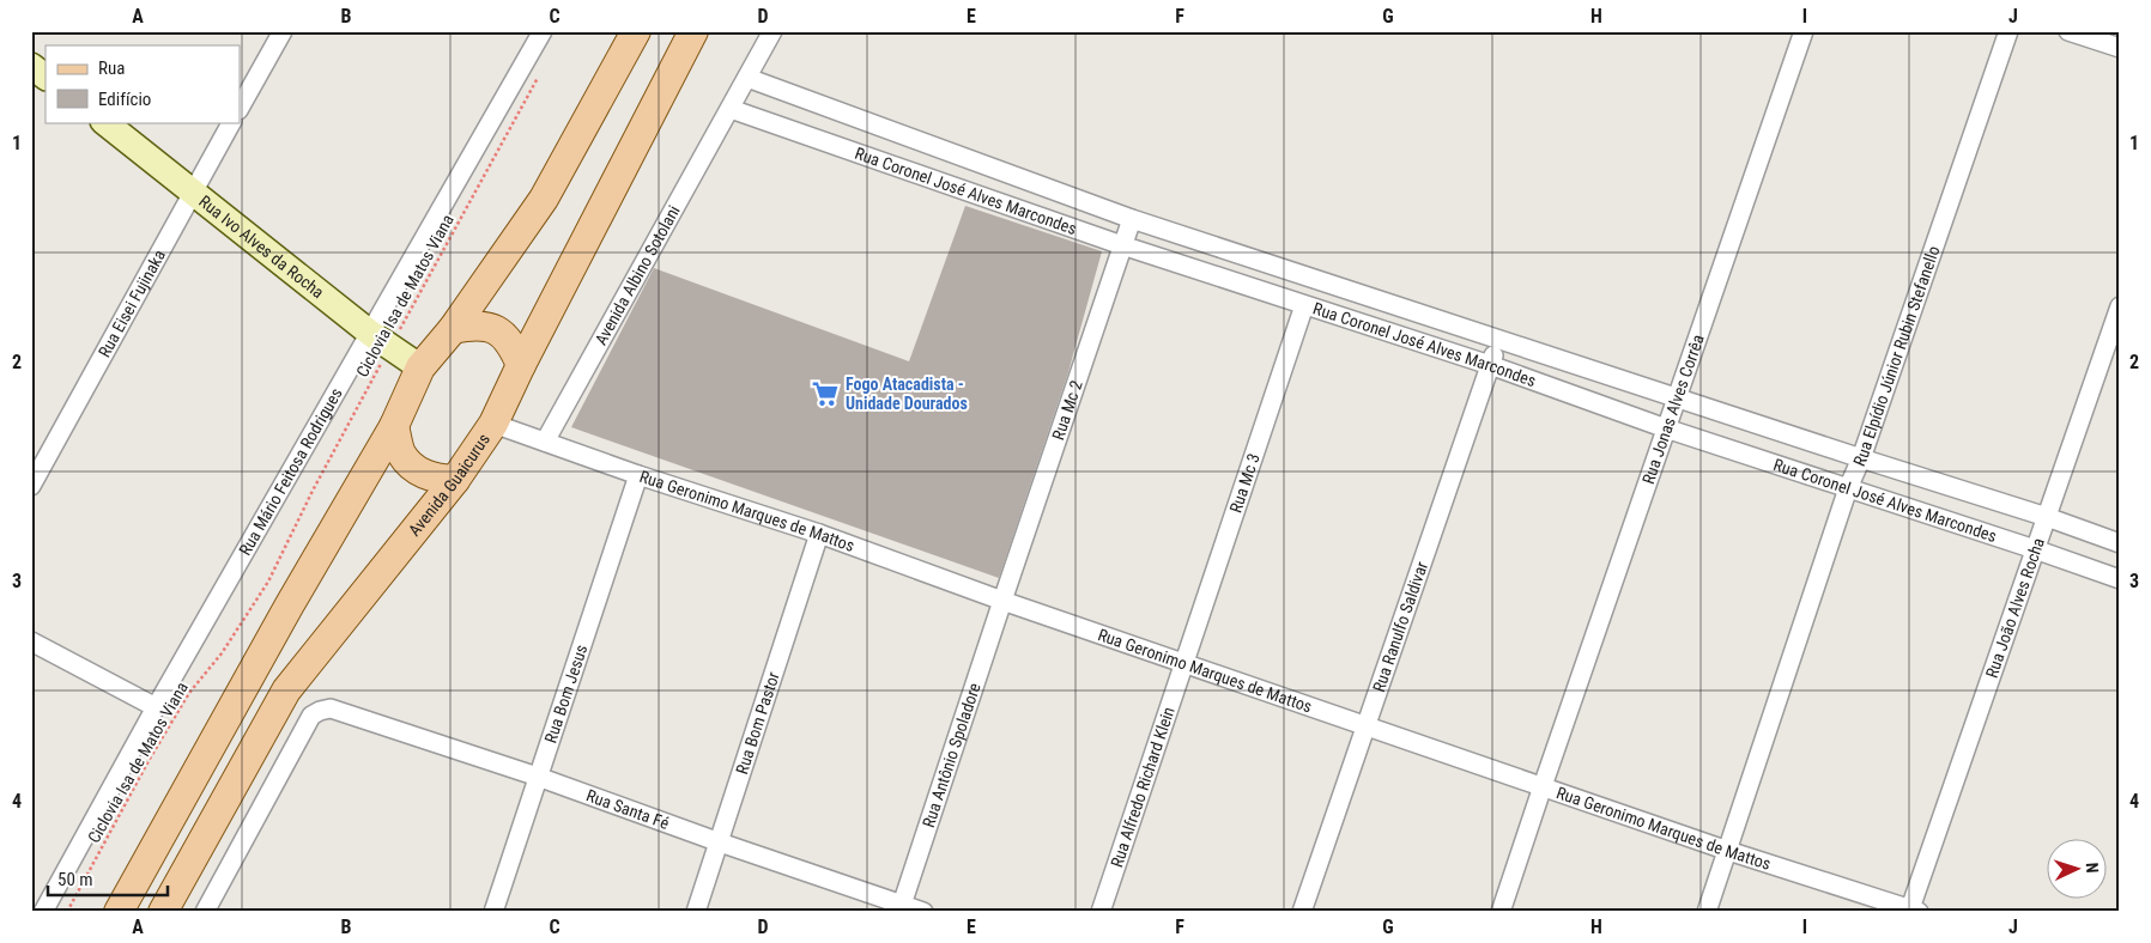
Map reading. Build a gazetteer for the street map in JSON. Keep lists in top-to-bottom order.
{
  "streets": {
    "main road": ["Avenida Guaicurus"],
    "street": [
      "Rua Coronel José Alves Marcondes",
      "Rua Ivo Alves da Rocha",
      "Avenida Albino Sotolani",
      "Rua Eisei Fujinaka",
      "Rua Elpídio Júnior Rubin Stefanello",
      "Rua Jonas Alves Corrêa",
      "Rua Mc 2",
      "Rua Mário Feitosa Rodrigues",
      "Rua Mc 3",
      "Rua Geronimo Marques de Mattos",
      "Rua João Alves Rocha",
      "Rua Ranulfo Saldivar",
      "Rua Bom Jesus",
      "Rua Bom Pastor",
      "Rua Antônio Spoladore",
      "Rua Alfredo Richard Klein",
      "Rua Santa Fé"
    ],
    "path": ["Ciclovia Isa de Matos Viana"]
  },
  "crossings": [
    ["Rua Coronel José Alves Marcondes", "Avenida Albino Sotolani"],
    ["Rua Coronel José Alves Marcondes", "Rua Elpídio Júnior Rubin Stefanello"],
    ["Rua Coronel José Alves Marcondes", "Rua Jonas Alves Corrêa"],
    ["Rua Coronel José Alves Marcondes", "Rua Mc 2"],
    ["Rua Coronel José Alves Marcondes", "Rua Mc 3"],
    ["Rua Coronel José Alves Marcondes", "Rua João Alves Rocha"],
    ["Rua Coronel José Alves Marcondes", "Rua Ranulfo Saldivar"],
    ["Rua Ivo Alves da Rocha", "Ciclovia Isa de Matos Viana"],
    ["Rua Ivo Alves da Rocha", "Rua Eisei Fujinaka"],
    ["Rua Ivo Alves da Rocha", "Rua Mário Feitosa Rodrigues"],
    ["Avenida Albino Sotolani", "Rua Geronimo Marques de Mattos"],
    ["Ciclovia Isa de Matos Viana", "Rua Mário Feitosa Rodrigues"],
    ["Rua Elpídio Júnior Rubin Stefanello", "Rua Geronimo Marques de Mattos"],
    ["Rua Jonas Alves Corrêa", "Rua Geronimo Marques de Mattos"],
    ["Rua Mc 2", "Rua Geronimo Marques de Mattos"],
    ["Rua Mc 2", "Rua Antônio Spoladore"],
    ["Rua Mc 3", "Rua Geronimo Marques de Mattos"],
    ["Rua Mc 3", "Rua Alfredo Richard Klein"],
    ["Avenida Guaicurus", "Rua Geronimo Marques de Mattos"],
    ["Rua Geronimo Marques de Mattos", "Rua João Alves Rocha"],
    ["Rua Geronimo Marques de Mattos", "Rua Ranulfo Saldivar"],
    ["Rua Geronimo Marques de Mattos", "Rua Bom Jesus"],
    ["Rua Geronimo Marques de Mattos", "Rua Bom Pastor"],
    ["Rua Geronimo Marques de Mattos", "Rua Antônio Spoladore"],
    ["Rua Geronimo Marques de Mattos", "Rua Alfredo Richard Klein"],
    ["Rua Bom Jesus", "Rua Santa Fé"],
    ["Rua Bom Pastor", "Rua Santa Fé"],
    ["Rua Antônio Spoladore", "Rua Santa Fé"]
  ],
  "places": {
    "supermarket": ["Fogo Atacadista - Unidade Dourados"]
  },
  "legend": ["Rua", "Edifício"],
  "scale_bar": "50 m",
  "north": "right",
  "grid": {
    "columns": [
      "A",
      "B",
      "C",
      "D",
      "E",
      "F",
      "G",
      "H",
      "I",
      "J"
    ],
    "rows": [
      "1",
      "2",
      "3",
      "4"
    ]
  }
}
